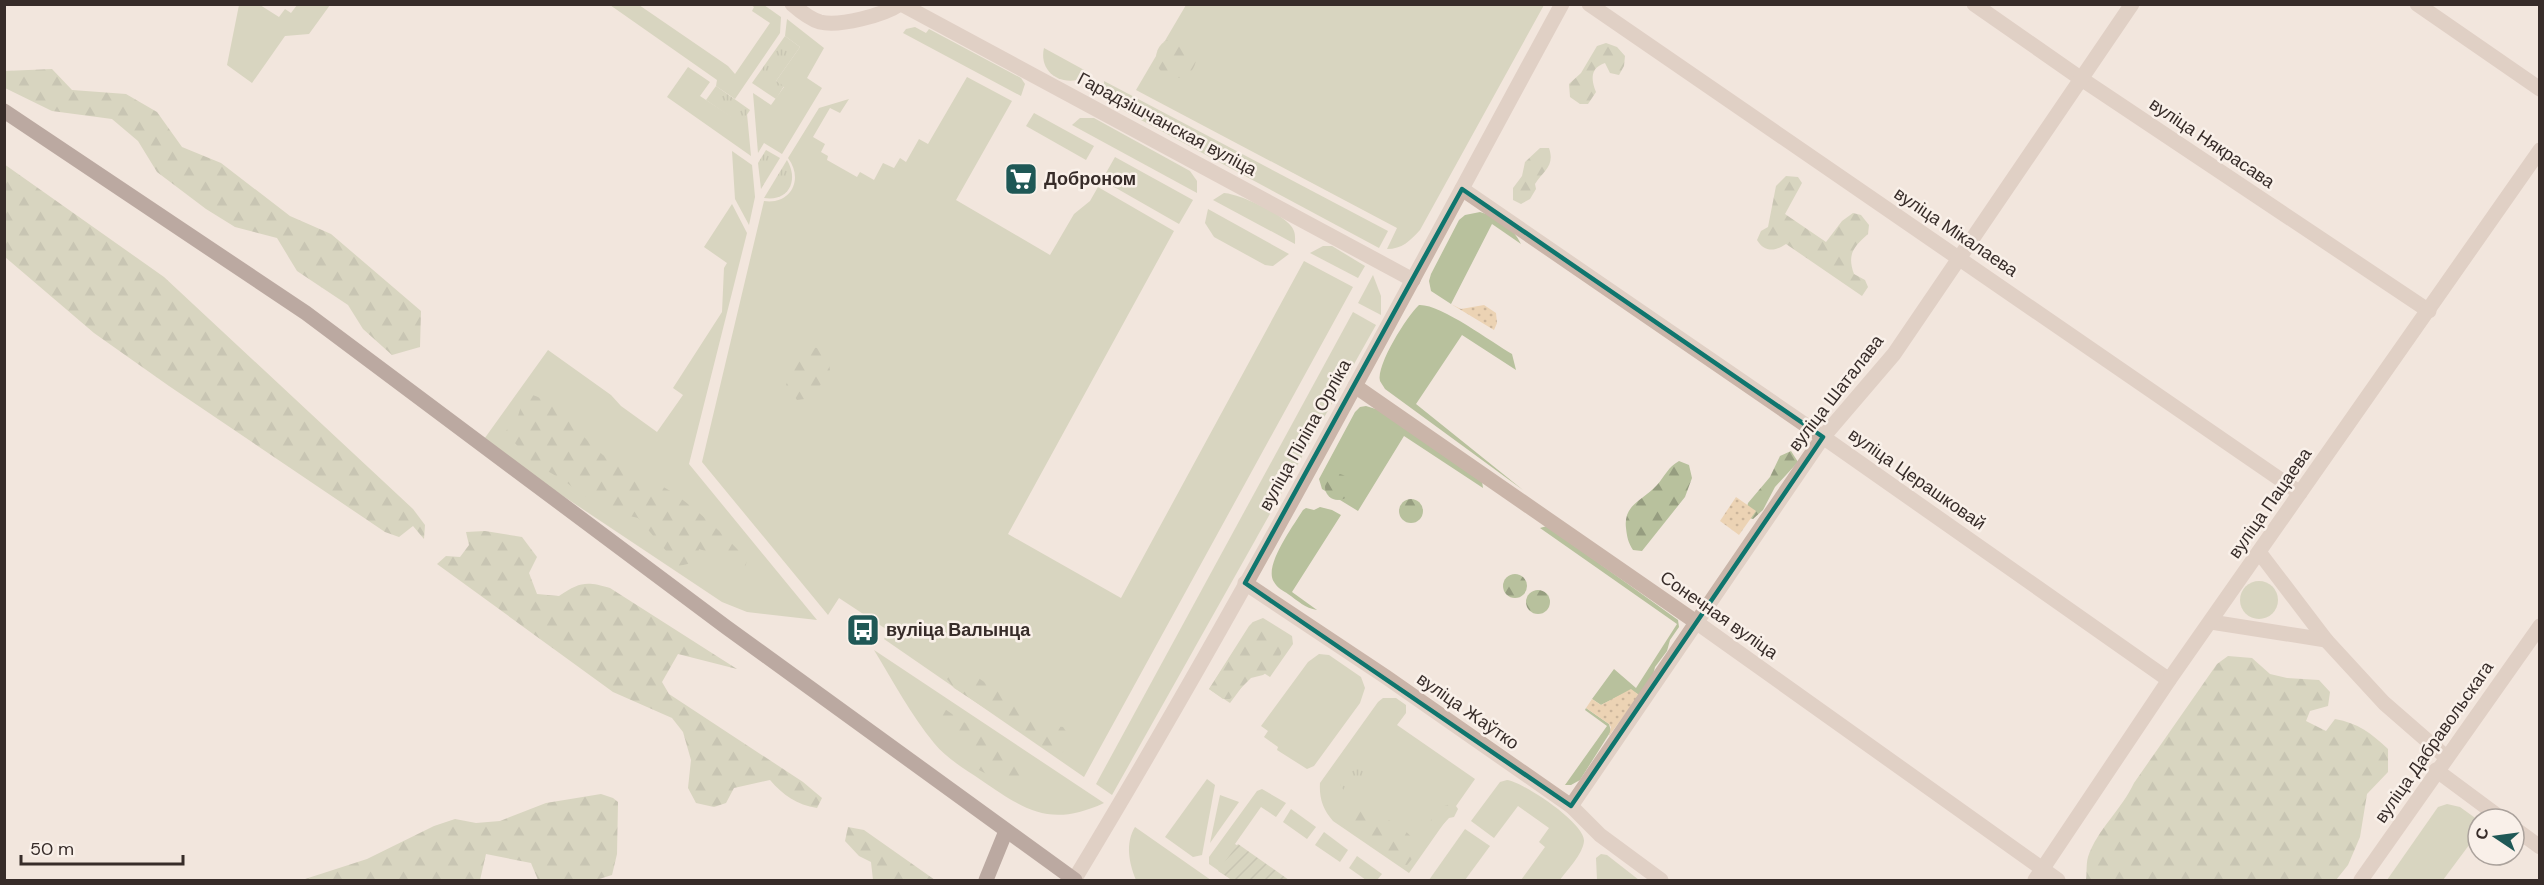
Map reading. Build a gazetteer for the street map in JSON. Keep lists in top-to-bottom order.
{
  "streets": {
    "street": [
      "Гарадзішчанская вуліца",
      "вуліца Някрасава",
      "вуліца Мікалаева",
      "вуліца Шаталава",
      "вуліца Піліпа Орліка",
      "вуліца Церашковай",
      "вуліца Пацаева",
      "Сонечная вуліца",
      "вуліца Жаўтко",
      "вуліца Дабравольскага"
    ]
  },
  "crossings": [
    ["Гарадзішчанская вуліца", "вуліца Піліпа Орліка"],
    ["вуліца Някрасава", "вуліца Шаталава"],
    ["вуліца Някрасава", "вуліца Пацаева"],
    ["вуліца Мікалаева", "вуліца Шаталава"],
    ["вуліца Мікалаева", "вуліца Пацаева"],
    ["вуліца Шаталава", "вуліца Церашковай"],
    ["вуліца Шаталава", "Сонечная вуліца"],
    ["вуліца Шаталава", "вуліца Жаўтко"],
    ["вуліца Піліпа Орліка", "вуліца Церашковай"],
    ["вуліца Піліпа Орліка", "Сонечная вуліца"],
    ["вуліца Піліпа Орліка", "вуліца Жаўтко"],
    ["вуліца Церашковай", "вуліца Пацаева"],
    ["вуліца Пацаева", "Сонечная вуліца"]
  ],
  "places": {
    "supermarket": ["Доброном"],
    "bus stop": ["вуліца Валынца"]
  },
  "scale_bar": "50 m",
  "north": "left"
}
